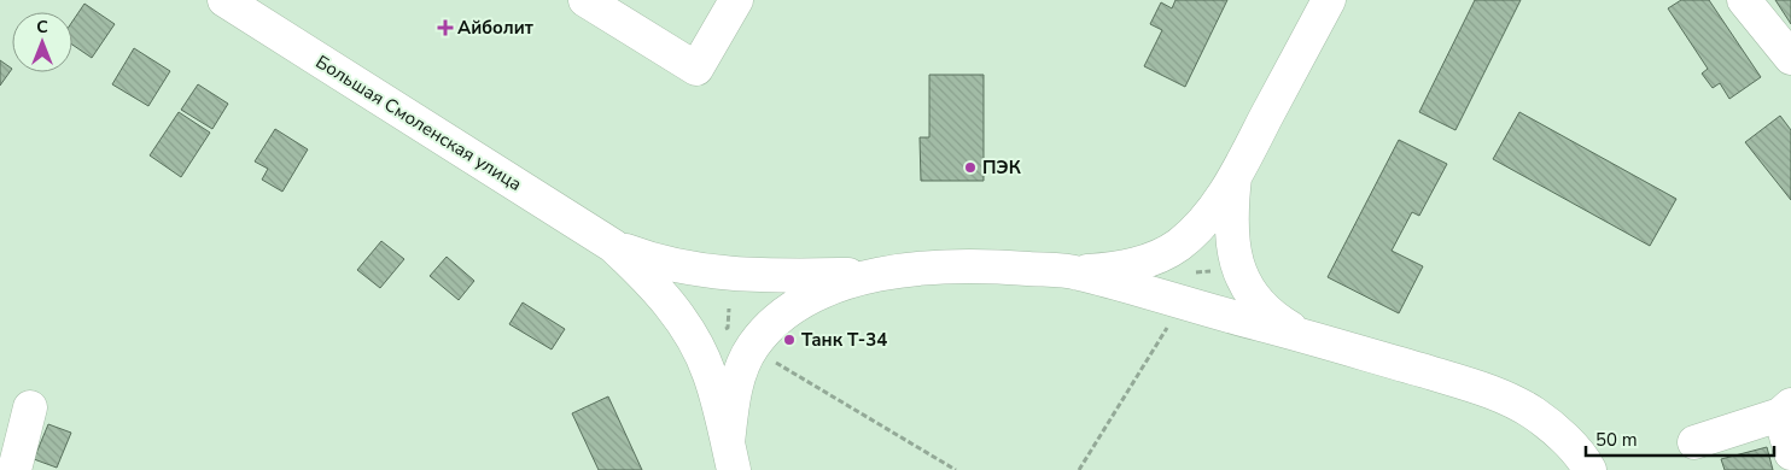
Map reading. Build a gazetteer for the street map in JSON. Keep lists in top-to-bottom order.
{
  "streets": {
    "main road": ["Большая Смоленская улица"]
  },
  "places": {
    "health": ["Айболит"],
    "other": ["ПЭК", "Танк Т-34"]
  },
  "scale_bar": "50 m",
  "north": "top"
}
